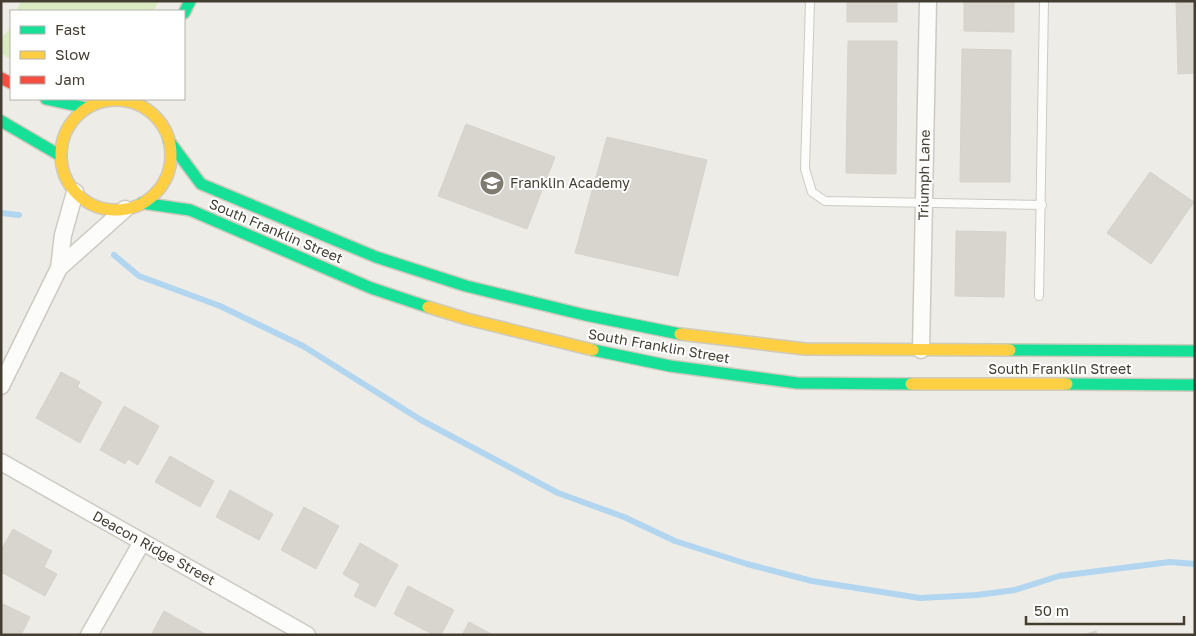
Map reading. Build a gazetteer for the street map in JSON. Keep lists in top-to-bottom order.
{
  "streets": {
    "street": ["Triumph Lane", "South Franklin Street", "Deacon Ridge Street"]
  },
  "crossings": [
    ["Triumph Lane", "South Franklin Street"]
  ],
  "places": {
    "school or university": ["Franklin Academy"]
  },
  "legend": ["Fast", "Slow", "Jam"],
  "scale_bar": "50 m"
}
